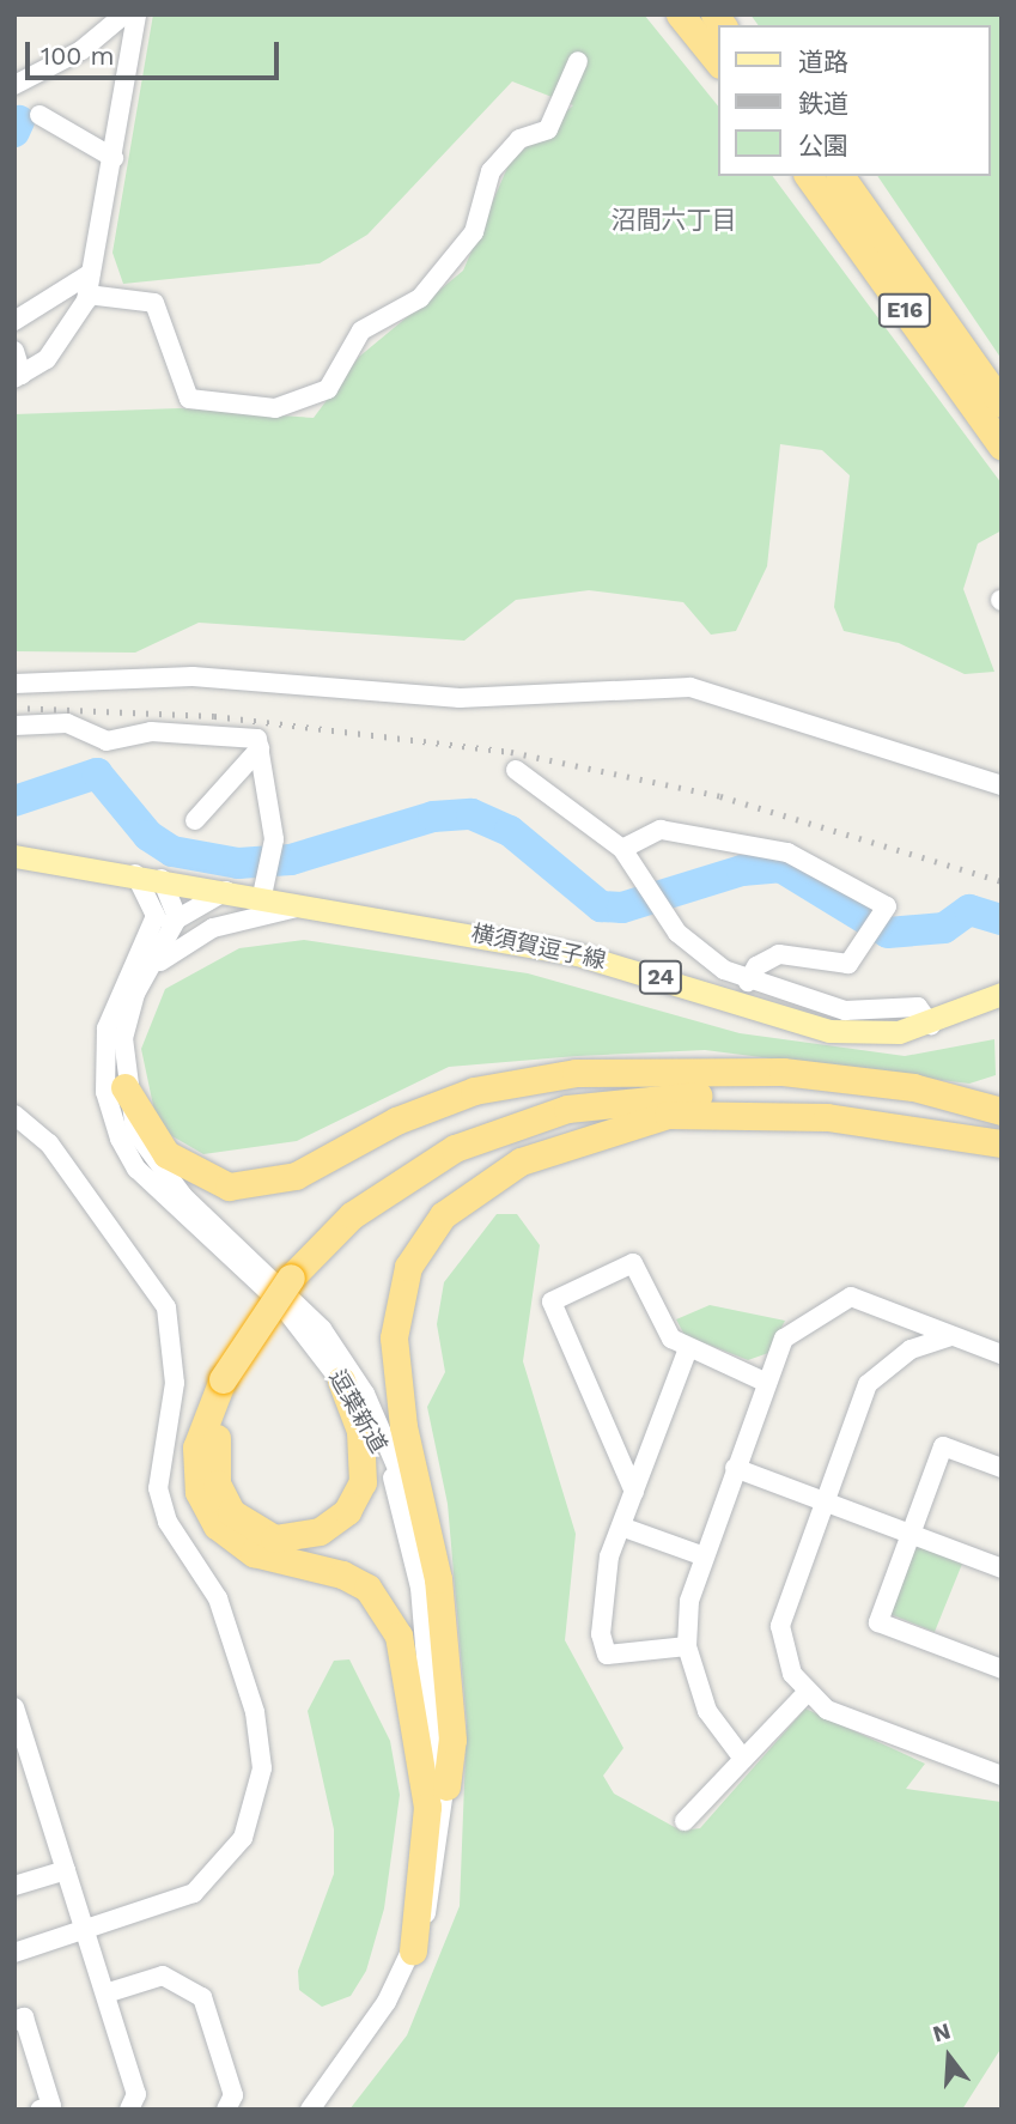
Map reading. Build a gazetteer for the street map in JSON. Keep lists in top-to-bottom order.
{
  "streets": {
    "highway": ["E16"],
    "main road": ["横須賀逗子線", "24"],
    "street": ["逗葉新道"]
  },
  "crossings": [
    ["横須賀逗子線", "24"]
  ],
  "districts": ["沼間六丁目"],
  "legend": ["道路", "鉄道", "公園"],
  "scale_bar": "100 m",
  "north": "top"
}
